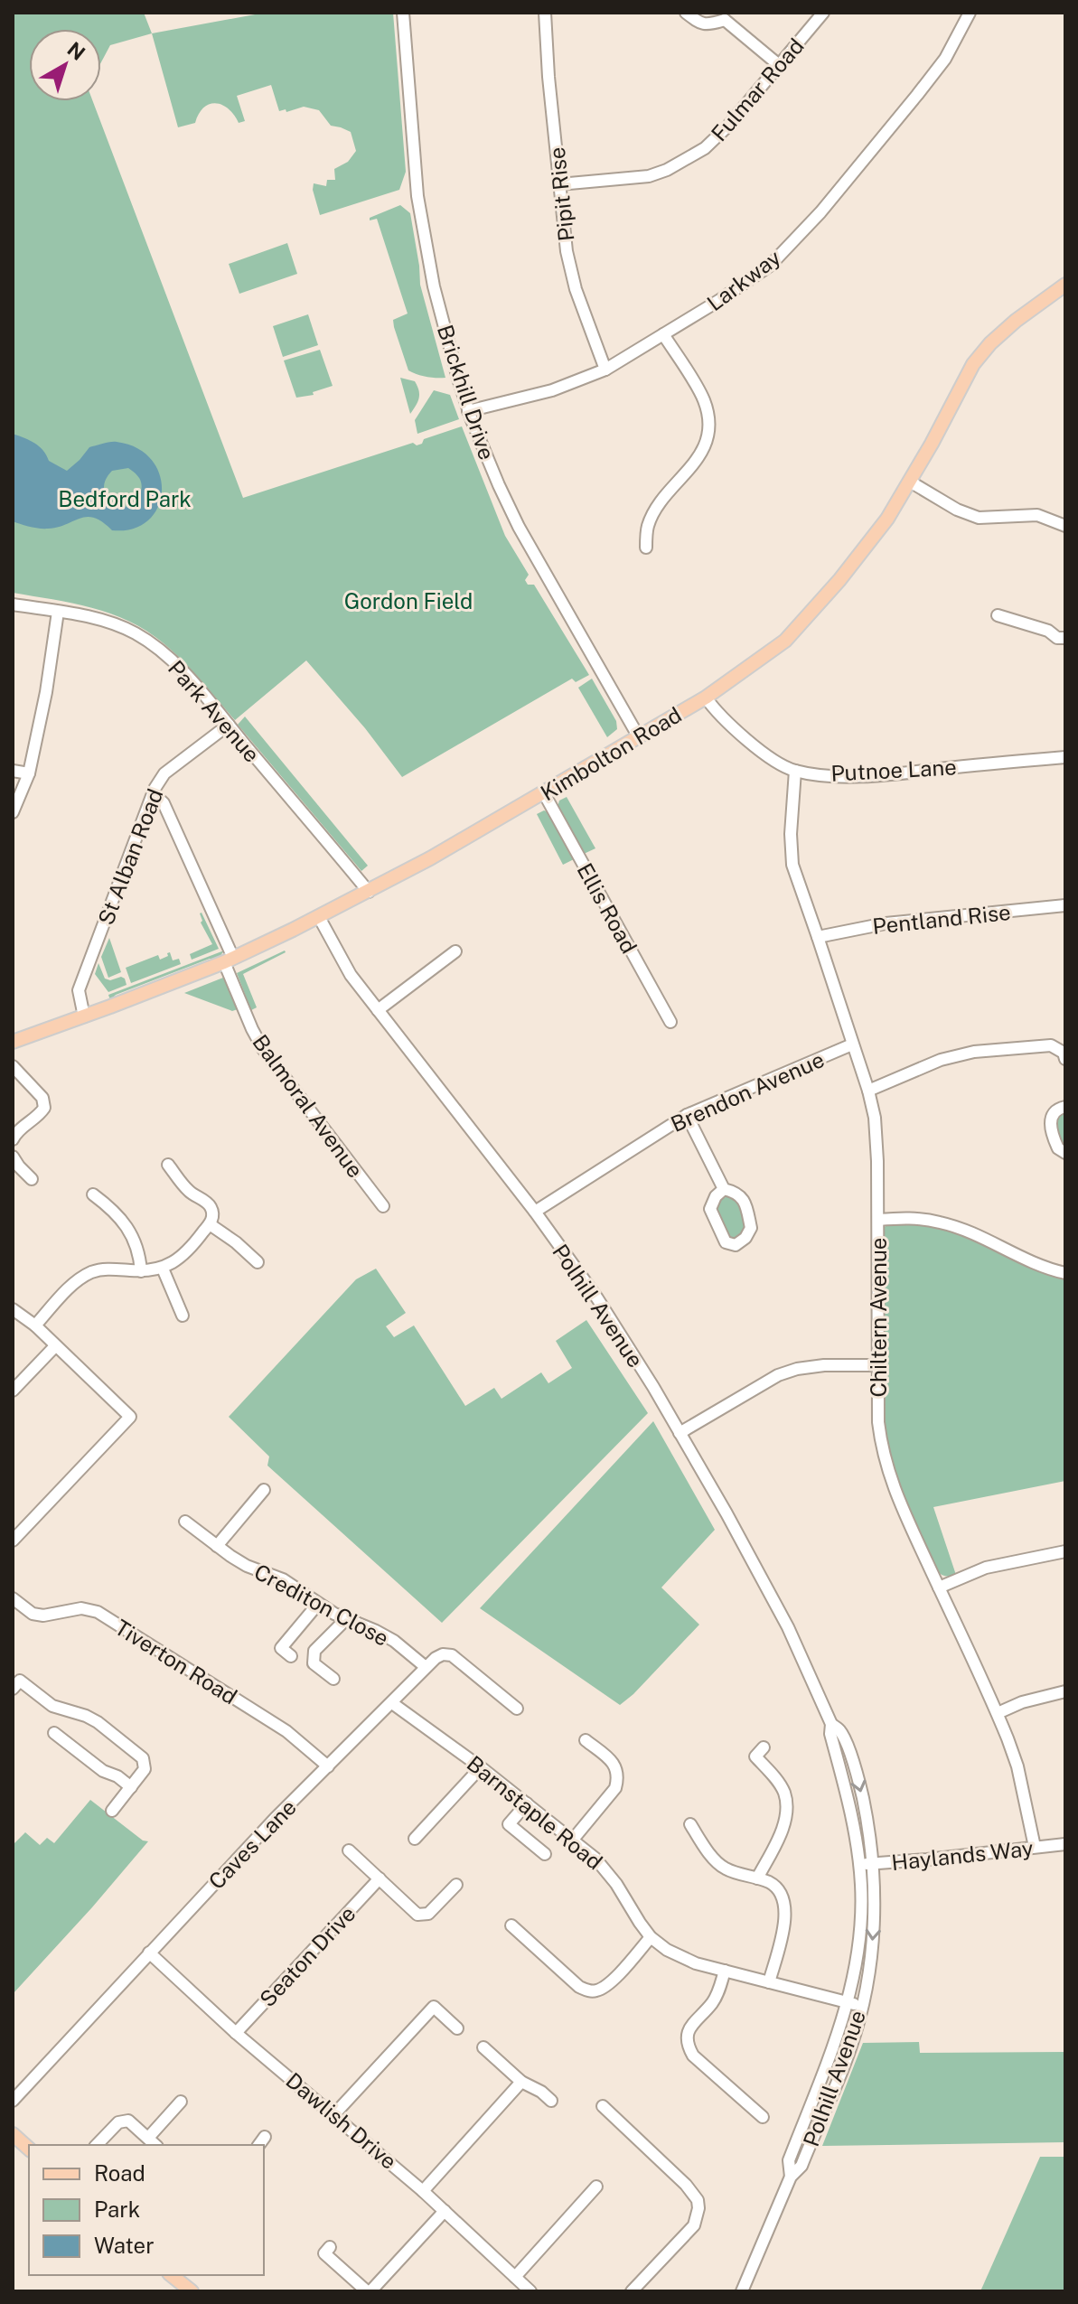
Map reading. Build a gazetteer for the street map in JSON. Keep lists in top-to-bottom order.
{
  "streets": {
    "main road": ["Kimbolton Road"],
    "street": [
      "Fulmar Road",
      "Pipit Rise",
      "Larkway",
      "Brickhill Drive",
      "Park Avenue",
      "Putnoe Lane",
      "St Alban Road",
      "Ellis Road",
      "Pentland Rise",
      "Brendon Avenue",
      "Balmoral Avenue",
      "Polhill Avenue",
      "Chiltern Avenue",
      "Crediton Close",
      "Tiverton Road",
      "Barnstaple Road",
      "Caves Lane",
      "Haylands Way",
      "Seaton Drive",
      "Dawlish Drive"
    ]
  },
  "crossings": [
    ["Fulmar Road", "Pipit Rise"],
    ["Pipit Rise", "Larkway"],
    ["Larkway", "Brickhill Drive"],
    ["Brickhill Drive", "Kimbolton Road"],
    ["Park Avenue", "Kimbolton Road"],
    ["Park Avenue", "St Alban Road"],
    ["Kimbolton Road", "Putnoe Lane"],
    ["Kimbolton Road", "St Alban Road"],
    ["Kimbolton Road", "Ellis Road"],
    ["Kimbolton Road", "Balmoral Avenue"],
    ["Kimbolton Road", "Polhill Avenue"],
    ["Putnoe Lane", "Chiltern Avenue"],
    ["St Alban Road", "Balmoral Avenue"],
    ["Pentland Rise", "Chiltern Avenue"],
    ["Brendon Avenue", "Polhill Avenue"],
    ["Brendon Avenue", "Chiltern Avenue"],
    ["Polhill Avenue", "Barnstaple Road"],
    ["Polhill Avenue", "Haylands Way"],
    ["Chiltern Avenue", "Haylands Way"],
    ["Crediton Close", "Caves Lane"],
    ["Tiverton Road", "Caves Lane"],
    ["Barnstaple Road", "Caves Lane"],
    ["Caves Lane", "Dawlish Drive"],
    ["Seaton Drive", "Dawlish Drive"]
  ],
  "parks": ["Bedford Park", "Gordon Field"],
  "legend": ["Road", "Park", "Water"],
  "north": "top right"
}
